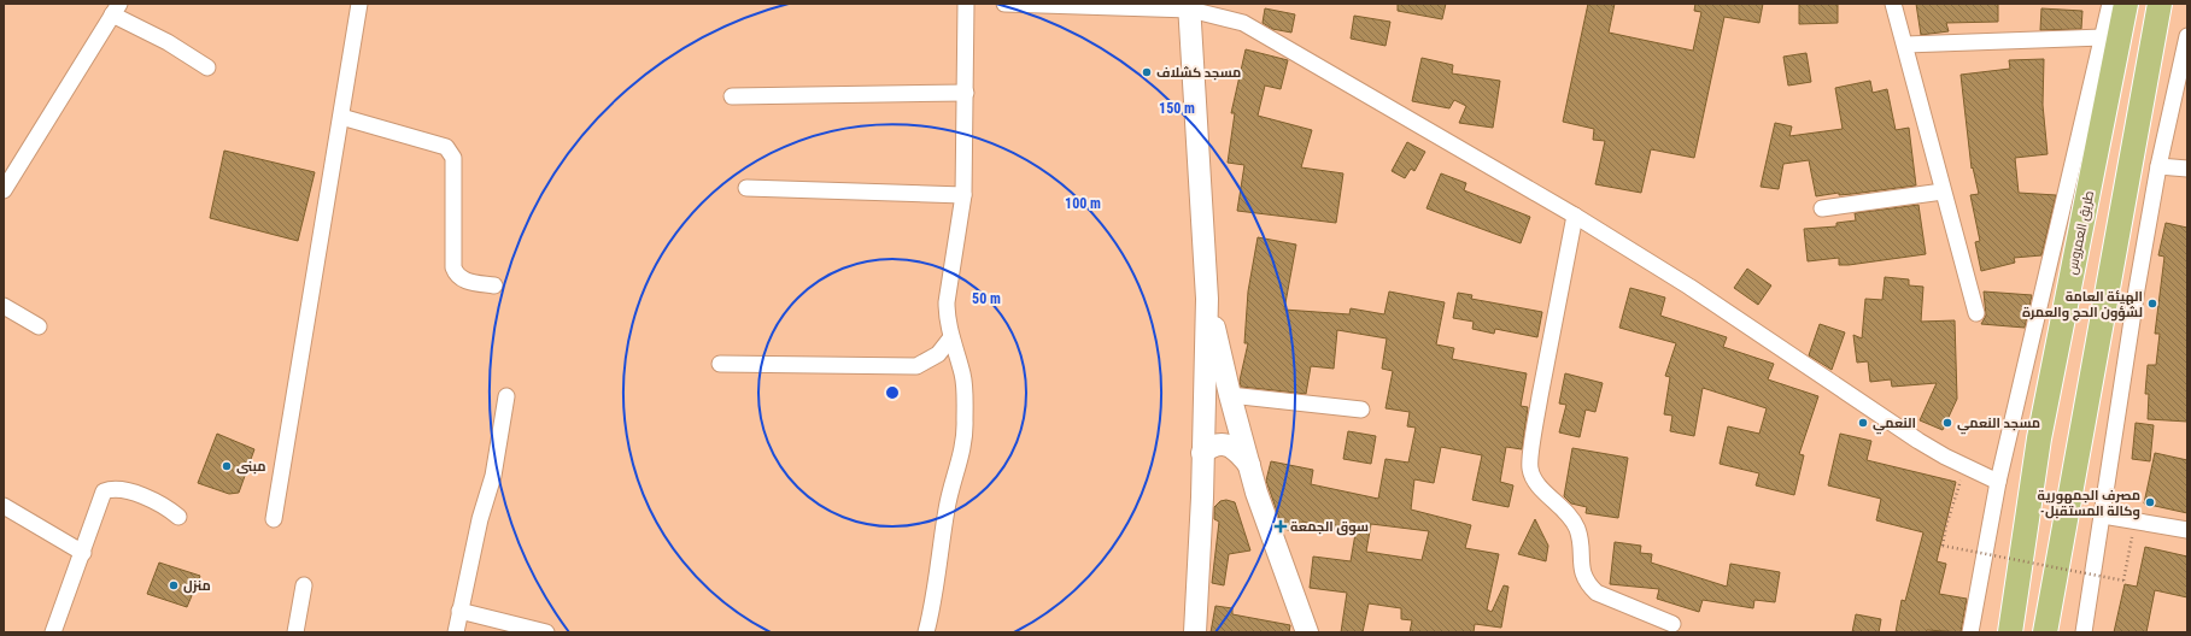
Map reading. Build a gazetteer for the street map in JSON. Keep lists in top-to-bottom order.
{
  "streets": {
    "main road": ["طريق العمروس"]
  },
  "places": {
    "other": [
      "مسجد كشلاف",
      "الهيئة العامة لشؤون الحج والعمرة",
      "النعمي",
      "مسجد النعمي",
      "مبنى",
      "مصرف الجمهورية -وكالة المستقبل",
      "منزل"
    ],
    "health": ["سوق الجمعة"]
  },
  "rings": ["150 m", "100 m", "50 m"]
}
